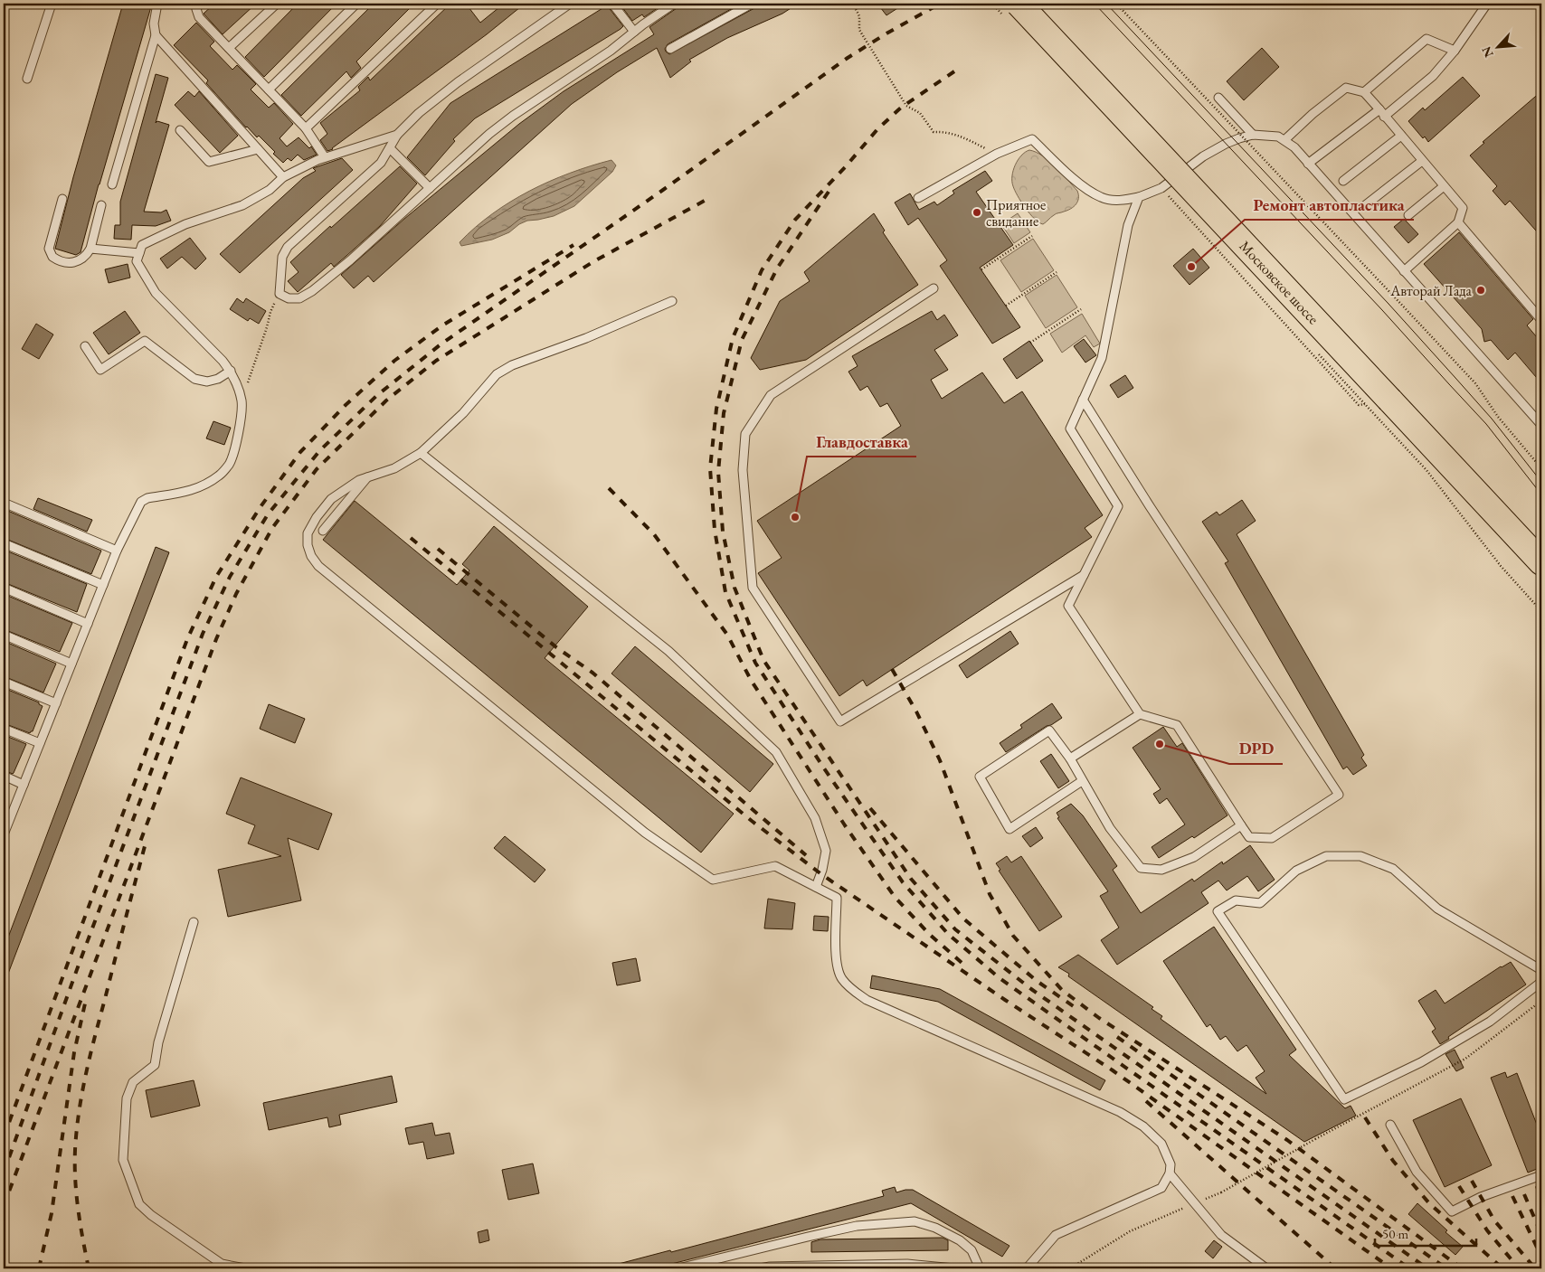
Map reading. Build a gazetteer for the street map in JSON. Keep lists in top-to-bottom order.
{
  "streets": {
    "main road": ["Московское шоссе"]
  },
  "places": [
    "Приятное свидание",
    "Ремонт автопластика",
    "Авторай Лада",
    "Главдоставка",
    "DPD"
  ],
  "scale_bar": "50 m",
  "north": "bottom left"
}
